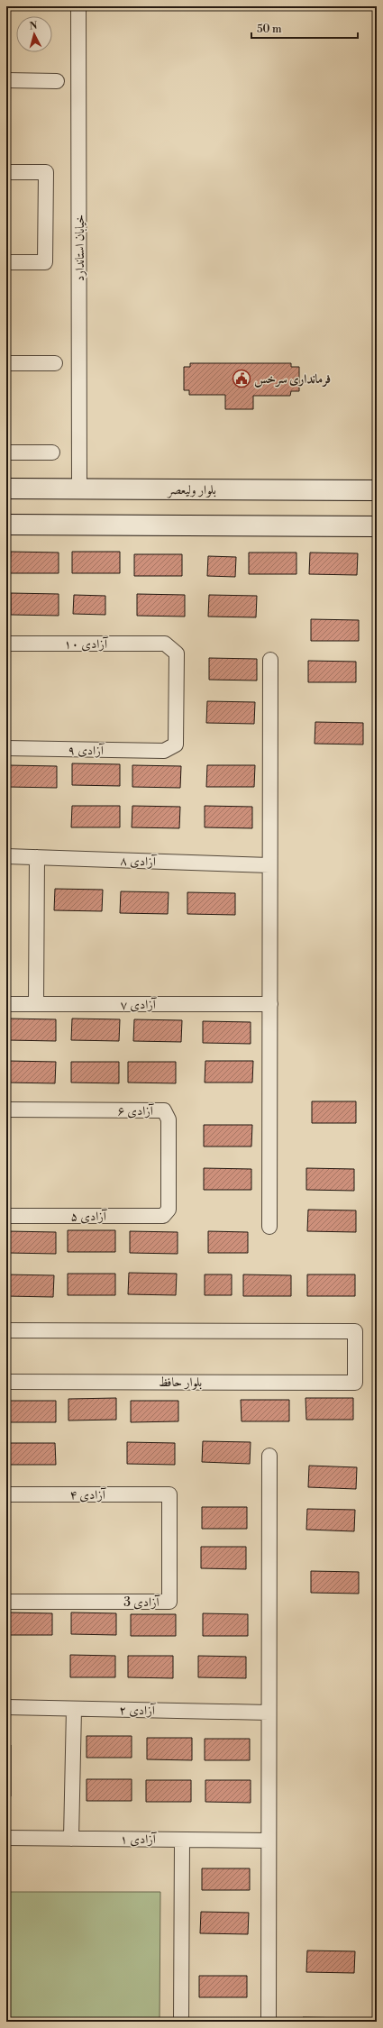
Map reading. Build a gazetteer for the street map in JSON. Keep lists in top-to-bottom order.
{
  "streets": {
    "street": [
      "خیابان استاندارد",
      "بلوار ولیعصر",
      "آزادی ۱۰",
      "آزادی ۹",
      "آزادی ۸",
      "آزادی ۷",
      "آزادی ۶",
      "آزادی ۵",
      "بلوار حافظ",
      "آزادی ۴",
      "آزادی 3",
      "آزادی ۲",
      "آزادی ۱"
    ]
  },
  "crossings": [
    ["خیابان استاندارد", "بلوار ولیعصر"],
    ["آزادی ۱۰", "آزادی ۹"],
    ["آزادی ۶", "آزادی ۵"],
    ["آزادی ۴", "آزادی 3"]
  ],
  "places": {
    "public building": ["فرمانداری سرخس"]
  },
  "scale_bar": "50 m",
  "north": "top"
}
